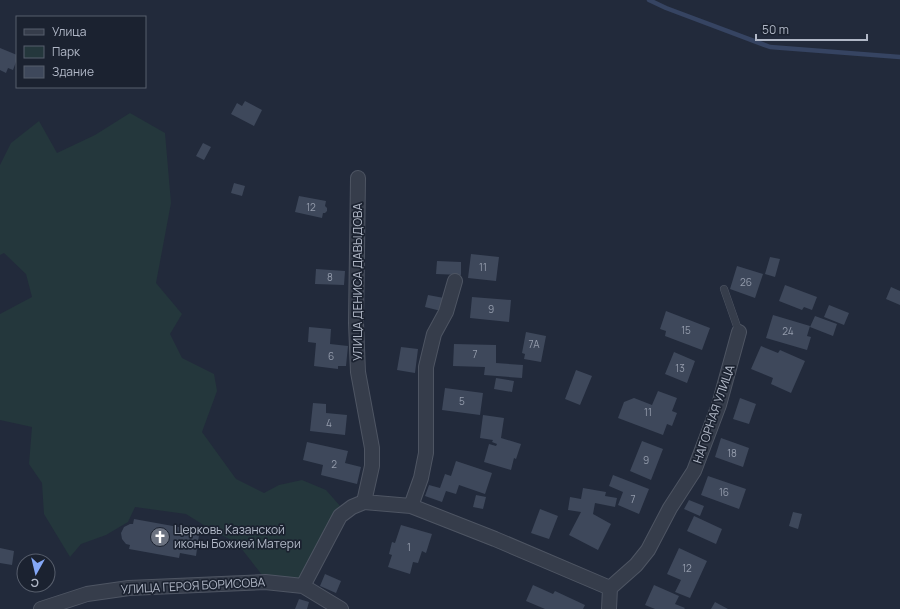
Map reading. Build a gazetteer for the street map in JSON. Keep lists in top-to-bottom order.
{
  "streets": {
    "street": ["УЛИЦА ДЕНИСА ДАВЫДОВА", "НАГОРНАЯ УЛИЦА", "УЛИЦА ГЕРОЯ БОРИСОВА"]
  },
  "places": {
    "church": ["Церковь Казанской иконы Божией Матери"]
  },
  "house_numbers": [
    "12",
    "11",
    "8",
    "26",
    "9",
    "15",
    "24",
    "7А",
    "7",
    "6",
    "13",
    "5",
    "11",
    "4",
    "18",
    "9",
    "2",
    "16",
    "7",
    "1",
    "12"
  ],
  "legend": ["Улица", "Парк", "Здание"],
  "scale_bar": "50 m",
  "north": "bottom"
}
